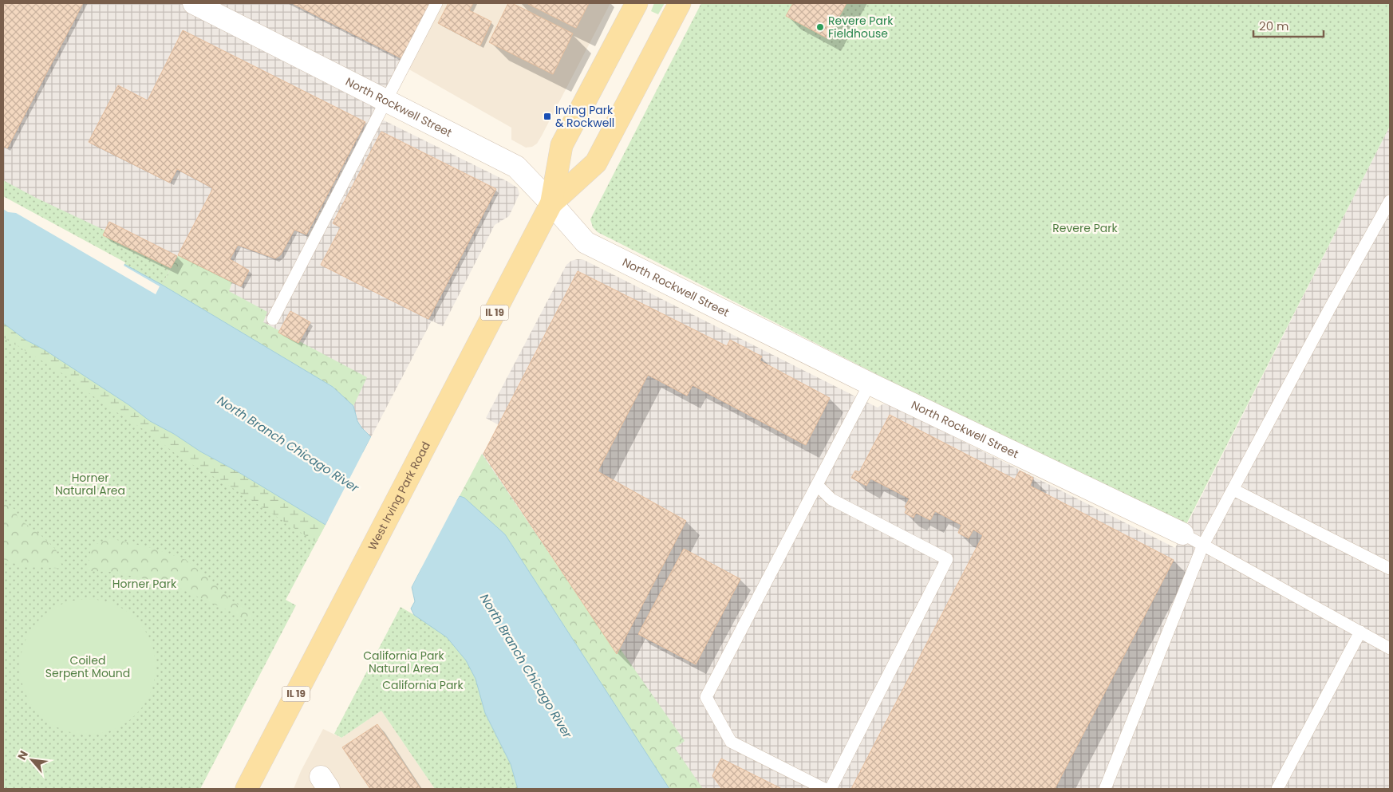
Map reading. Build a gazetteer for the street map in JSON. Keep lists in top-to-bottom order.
{
  "streets": {
    "main road": ["IL 19", "West Irving Park Road"],
    "street": ["North Rockwell Street"]
  },
  "crossings": [
    ["North Rockwell Street", "West Irving Park Road"]
  ],
  "water": ["North Branch Chicago River"],
  "parks": [
    "Revere Park",
    "Horner Natural Area",
    "Horner Park",
    "California Park Natural Area",
    "Coiled Serpent Mound",
    "California Park"
  ],
  "places": {
    "other": ["Revere Park Fieldhouse"],
    "transit": ["Irving Park & Rockwell"]
  },
  "scale_bar": "20 m",
  "north": "top left"
}
